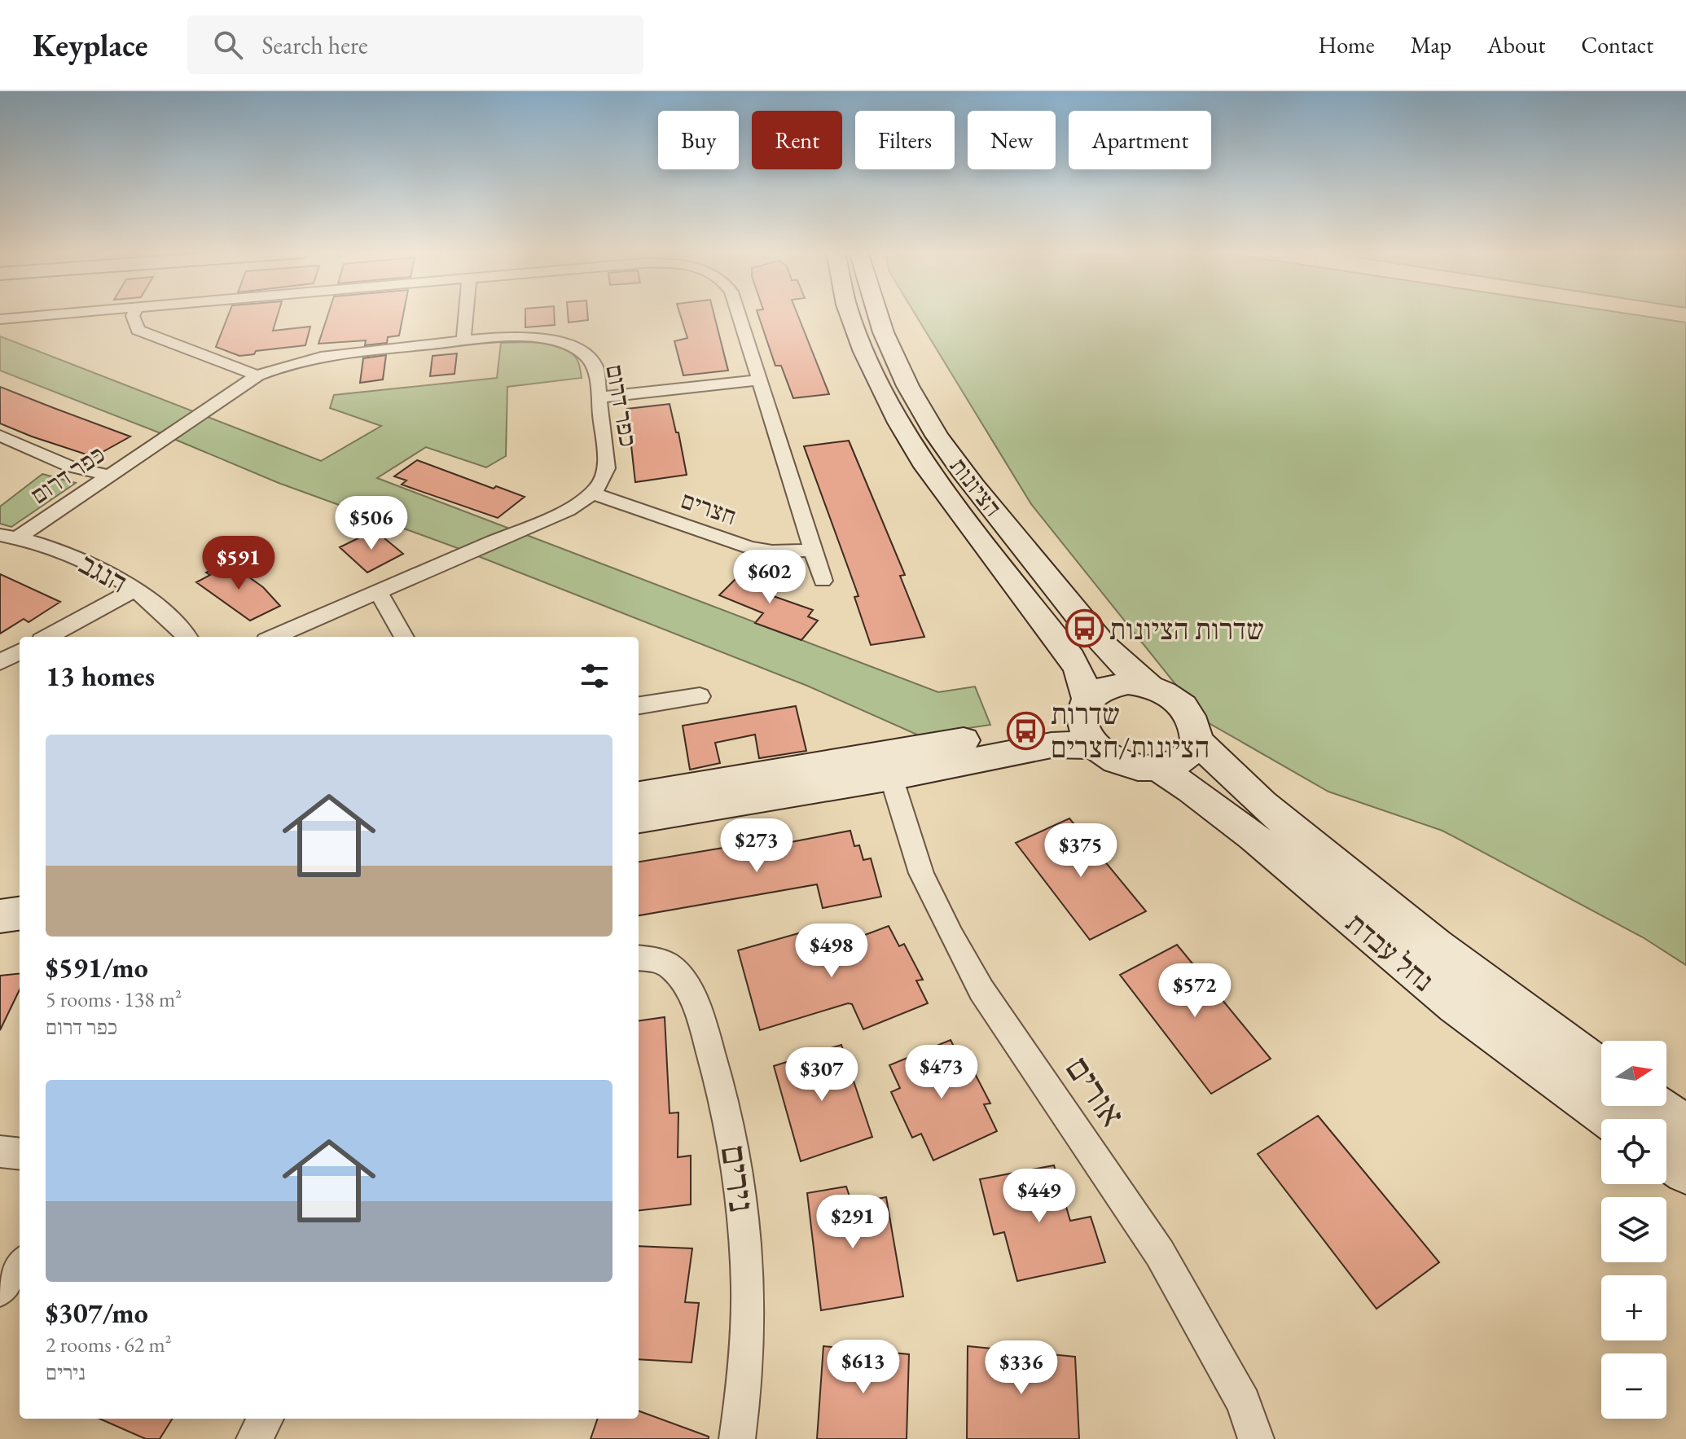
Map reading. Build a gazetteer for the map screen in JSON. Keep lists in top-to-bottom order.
{
  "streets": {
    "street": [
      "כפר דרום",
      "הציונות",
      "חצרים",
      "הנגב",
      "נחל עבדת",
      "אורים",
      "נירים"
    ]
  },
  "crossings": [
    ["כפר דרום", "חצרים"],
    ["כפר דרום", "הנגב"],
    ["הציונות", "נחל עבדת"]
  ],
  "places": {
    "bus stop": ["שדרות הציונות", "שדרות הציונות/חצרים"]
  },
  "north": "right",
  "page": {
    "header": "Keyplace",
    "search": "Search here",
    "nav": [
      "Home",
      "Map",
      "About",
      "Contact"
    ],
    "chip": [
      "Buy",
      "Rent",
      "Filters",
      "New",
      "Apartment"
    ],
    "price": [
      "$506",
      "$591",
      "$602",
      "$273",
      "$375",
      "$498",
      "$572",
      "$473",
      "$307",
      "$449",
      "$291",
      "$613",
      "$336"
    ],
    "heading": "13 homes",
    "list": [
      {
        "name": "$591/mo",
        "note": "5 rooms · 138 m² · כפר דרום"
      },
      {
        "name": "$307/mo",
        "note": "2 rooms · 62 m² · נירים"
      }
    ],
    "map_buttons": ["+", "−"]
  }
}
